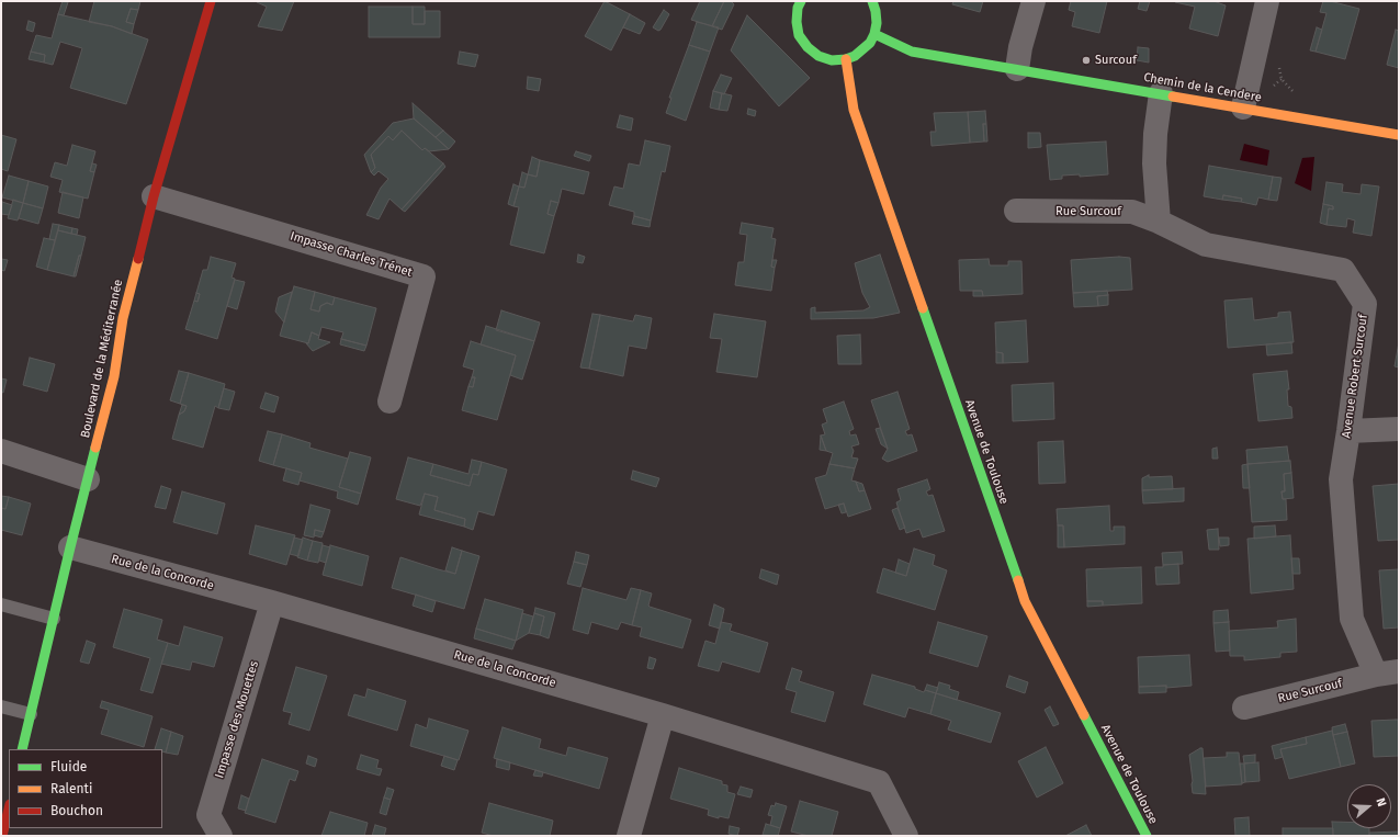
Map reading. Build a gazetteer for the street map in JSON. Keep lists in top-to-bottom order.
{
  "streets": {
    "street": [
      "Chemin de la Cendere",
      "Rue Surcouf",
      "Impasse Charles Trénet",
      "Boulevard de la Méditerranée",
      "Avenue Robert Surcouf",
      "Avenue de Toulouse",
      "Rue de la Concorde",
      "Impasse des Mouettes"
    ]
  },
  "crossings": [
    ["Rue Surcouf", "Avenue Robert Surcouf"],
    ["Impasse Charles Trénet", "Boulevard de la Méditerranée"],
    ["Boulevard de la Méditerranée", "Rue de la Concorde"],
    ["Rue de la Concorde", "Impasse des Mouettes"]
  ],
  "places": ["Surcouf"],
  "legend": ["Fluide", "Ralenti", "Bouchon"],
  "north": "right"
}
